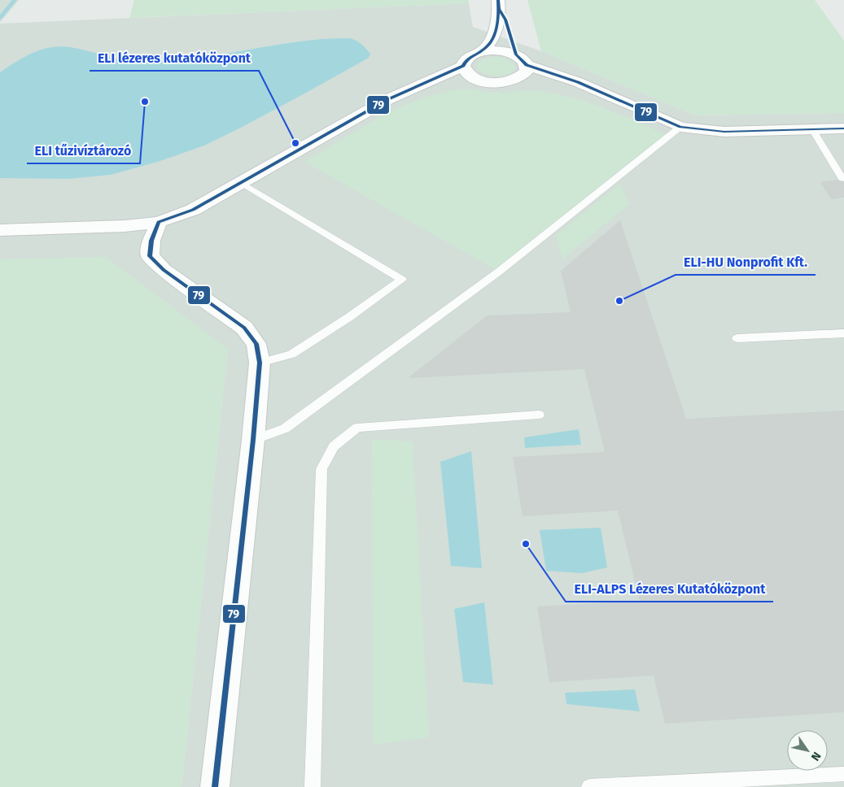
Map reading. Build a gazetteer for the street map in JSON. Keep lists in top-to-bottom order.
{
  "places": [
    "ELI tűzivíztározó",
    "ELI lézeres kutatóközpont",
    "ELI-HU Nonprofit Kft.",
    "ELI-ALPS Lézeres Kutatóközpont"
  ],
  "lines": ["transit line 79"],
  "north": "bottom right"
}
